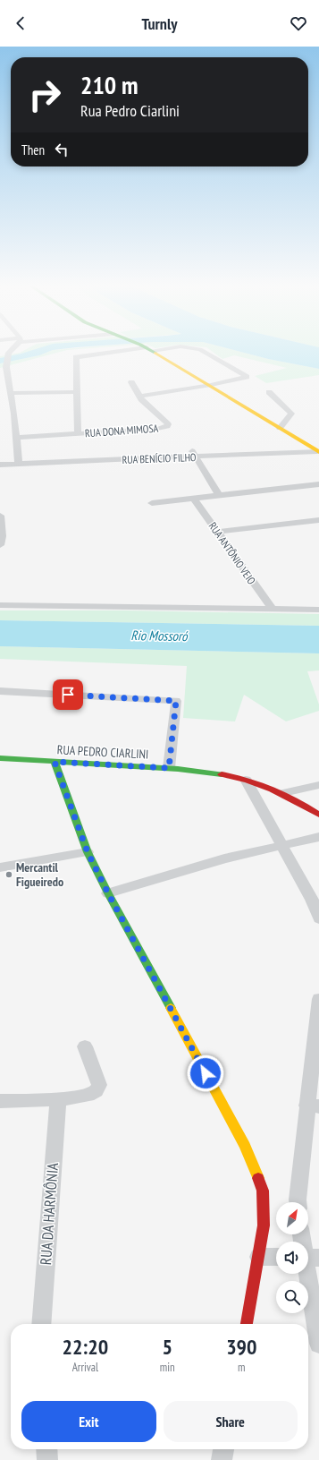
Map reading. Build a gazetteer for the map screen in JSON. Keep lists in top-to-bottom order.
{
  "streets": {
    "street": [
      "RUA DONA MIMOSA",
      "RUA BENÍCIO FILHO",
      "RUA ANTÔNIO VEIO",
      "RUA PEDRO CIARLINI",
      "RUA DA HARMÔNIA"
    ]
  },
  "water": ["Rio Mossoró"],
  "places": ["Mercantil Figueiredo"],
  "north": "top right",
  "page": {
    "header": "Turnly",
    "turn": ["210 m", "Rua Pedro Ciarlini"],
    "then": "Then",
    "eta": [
      "22:20",
      "Arrival",
      "5",
      "min",
      "390",
      "m"
    ],
    "buttons": ["Exit", "Share"]
  }
}
